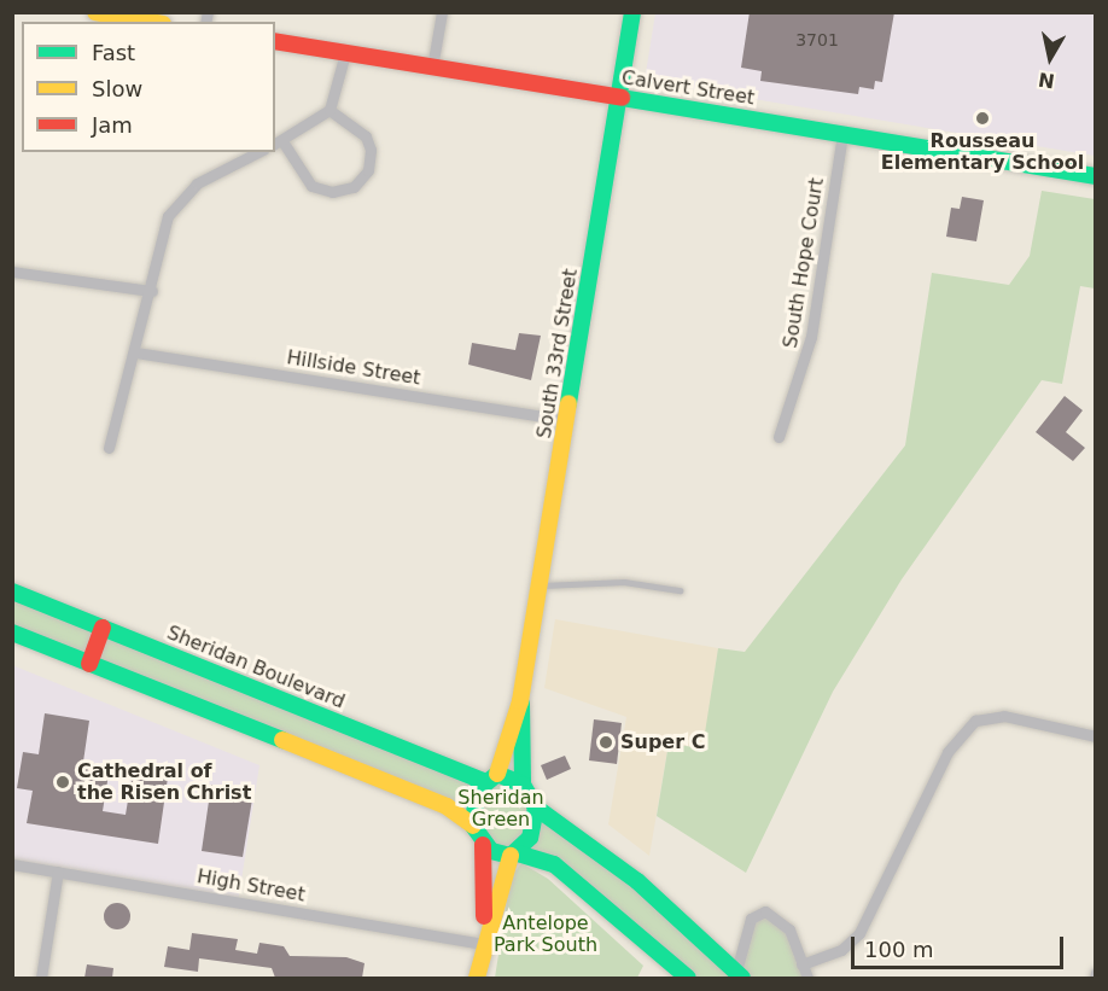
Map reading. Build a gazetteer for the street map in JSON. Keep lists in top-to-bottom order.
{
  "streets": {
    "main road": ["Calvert Street", "South 33rd Street", "Sheridan Boulevard"],
    "street": ["South Hope Court", "Hillside Street", "High Street"]
  },
  "crossings": [
    ["Calvert Street", "South Hope Court"],
    ["Calvert Street", "South 33rd Street"],
    ["South 33rd Street", "Hillside Street"],
    ["South 33rd Street", "Sheridan Boulevard"]
  ],
  "parks": ["Sheridan Green", "Antelope Park South"],
  "places": ["Rousseau Elementary School", "Super C", "Cathedral of the Risen Christ"],
  "house_numbers": ["3701"],
  "legend": ["Fast", "Slow", "Jam"],
  "scale_bar": "100 m",
  "north": "bottom"
}
